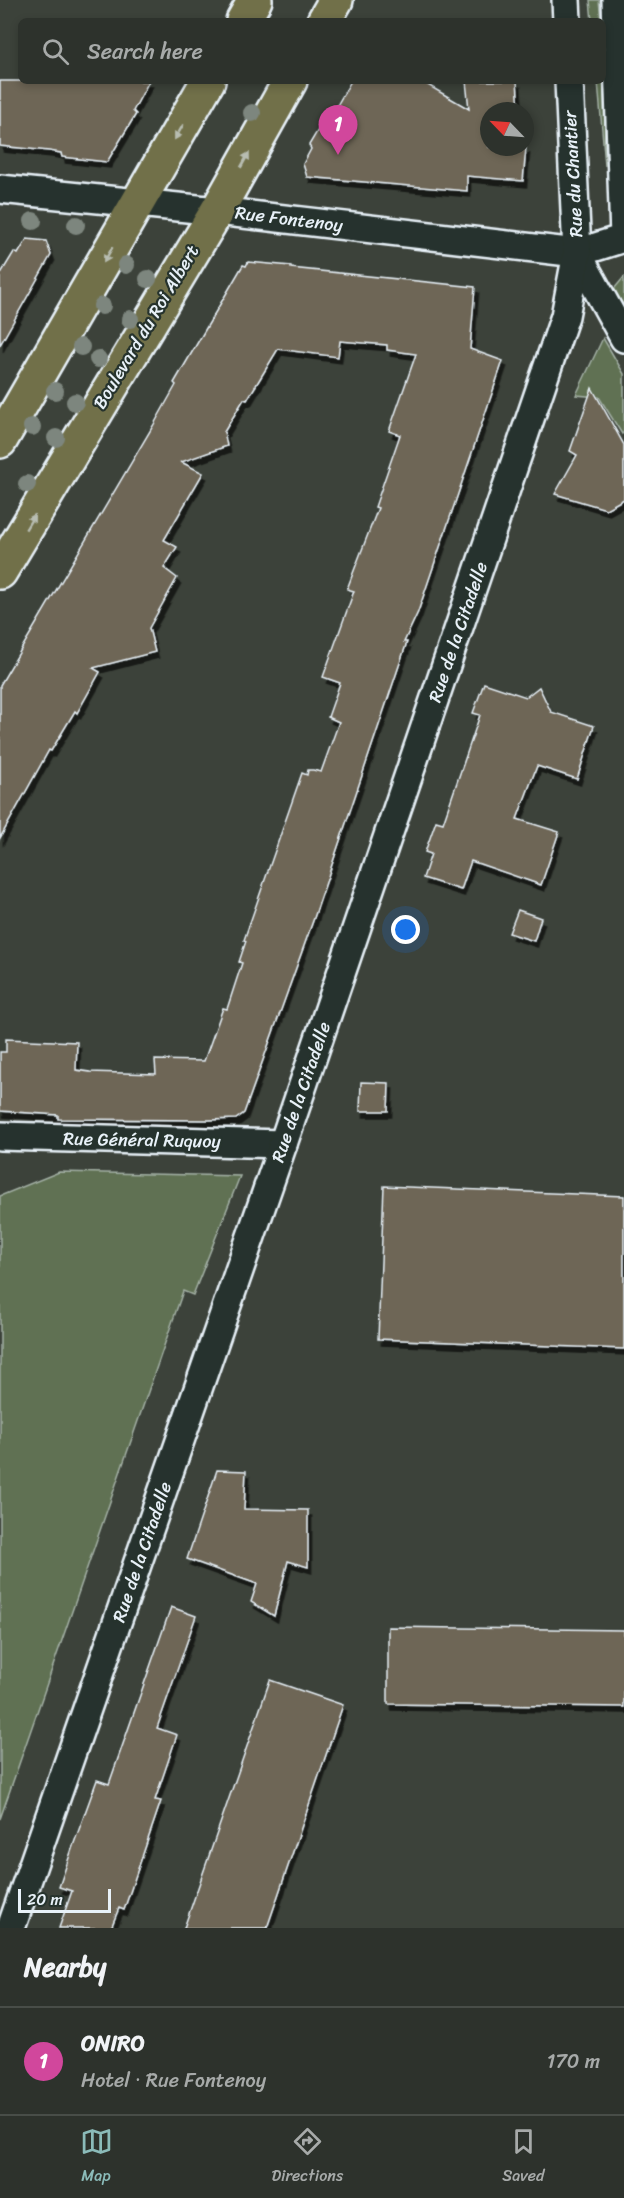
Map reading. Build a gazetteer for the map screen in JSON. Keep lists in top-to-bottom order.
{
  "streets": {
    "main road": ["Boulevard du Roi Albert"],
    "street": [
      "Rue du Chantier",
      "Rue Fontenoy",
      "Rue de la Citadelle",
      "Rue Général Ruquoy"
    ]
  },
  "crossings": [
    ["Rue du Chantier", "Rue Fontenoy"],
    ["Rue du Chantier", "Rue de la Citadelle"],
    ["Rue Fontenoy", "Boulevard du Roi Albert"],
    ["Rue Fontenoy", "Rue de la Citadelle"],
    ["Rue de la Citadelle", "Rue Général Ruquoy"]
  ],
  "scale_bar": "20 m",
  "north": "top left",
  "page": {
    "search": "Search here",
    "pins": "1",
    "scale": "20 m",
    "heading": "Nearby",
    "list": [
      {
        "mark": "1",
        "name": "ONIRO",
        "note": "Hotel · Rue Fontenoy",
        "value": "170 m"
      }
    ],
    "nav": ["Map", "Directions", "Saved"]
  }
}
